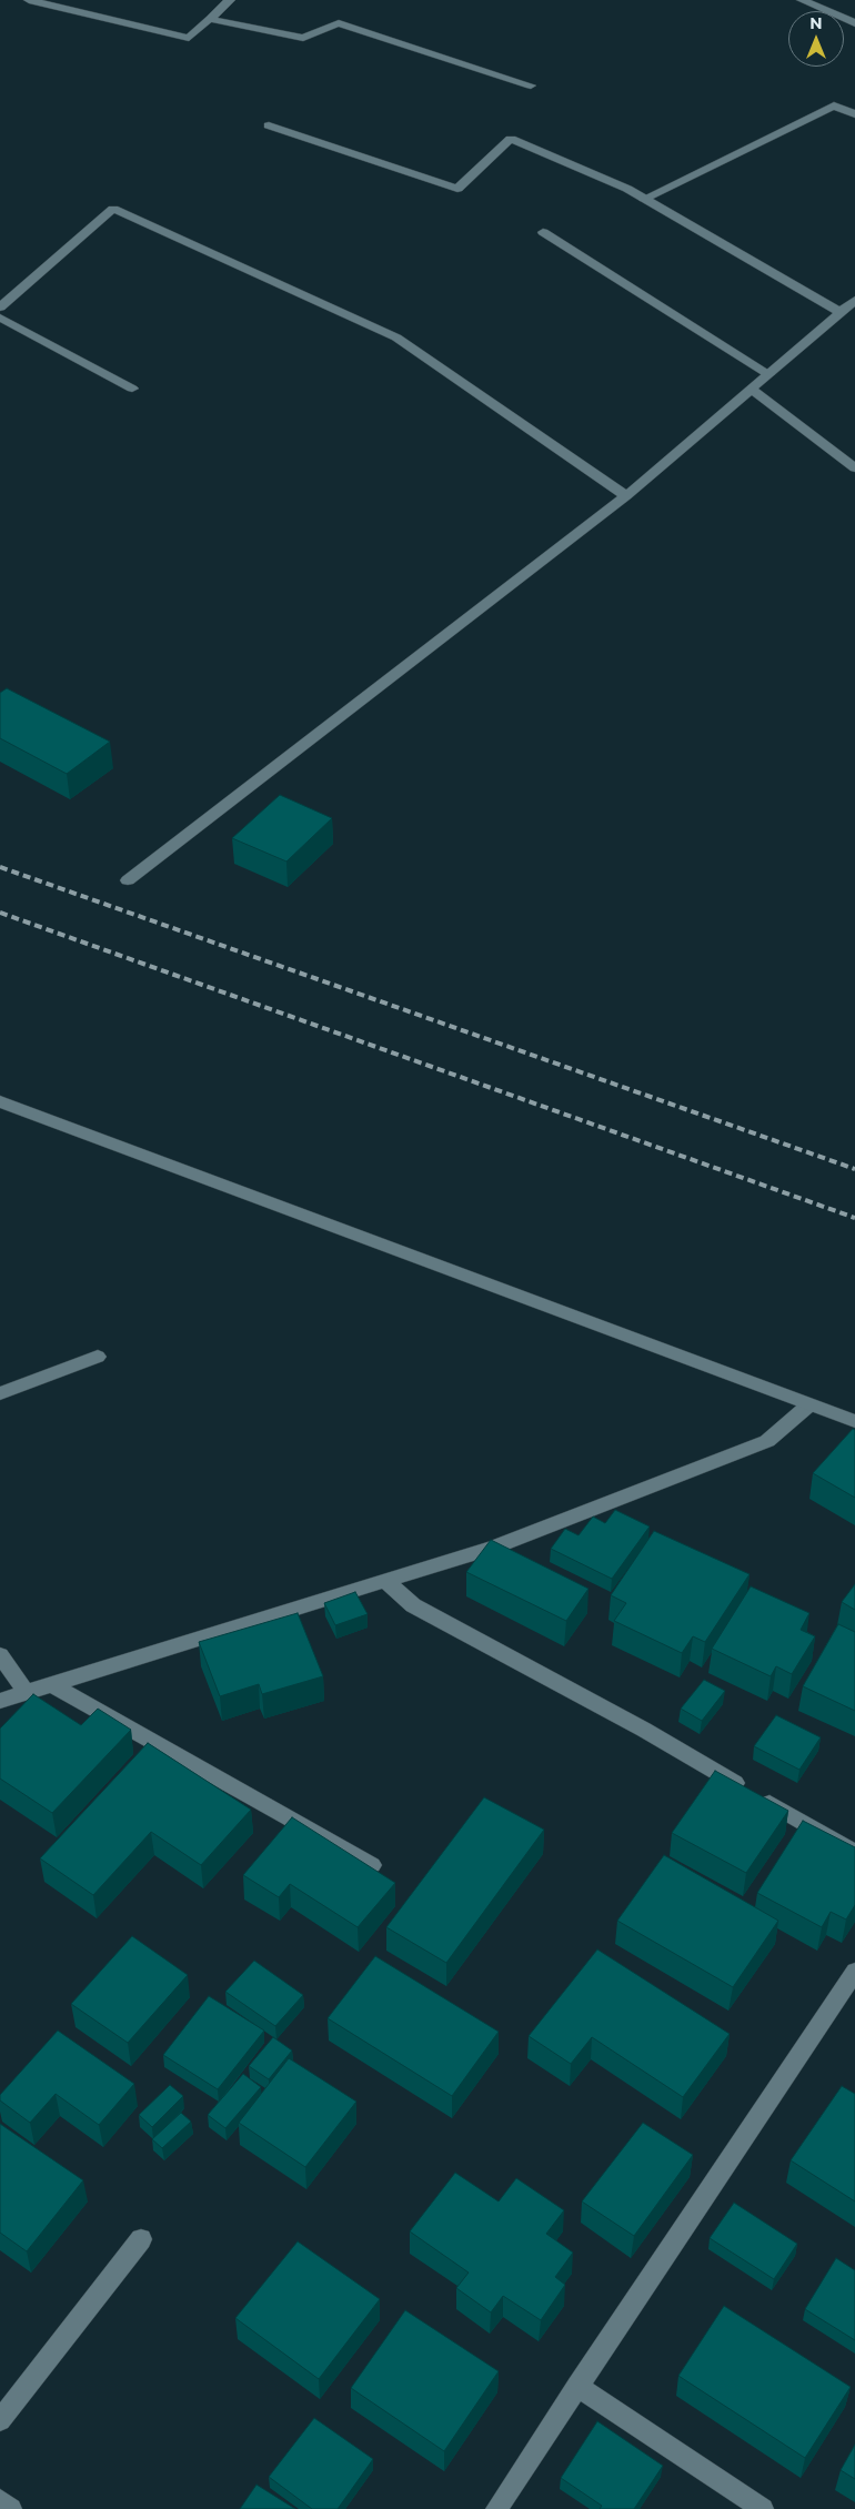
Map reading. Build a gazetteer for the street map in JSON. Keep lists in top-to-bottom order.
{
  "north": "top"
}
